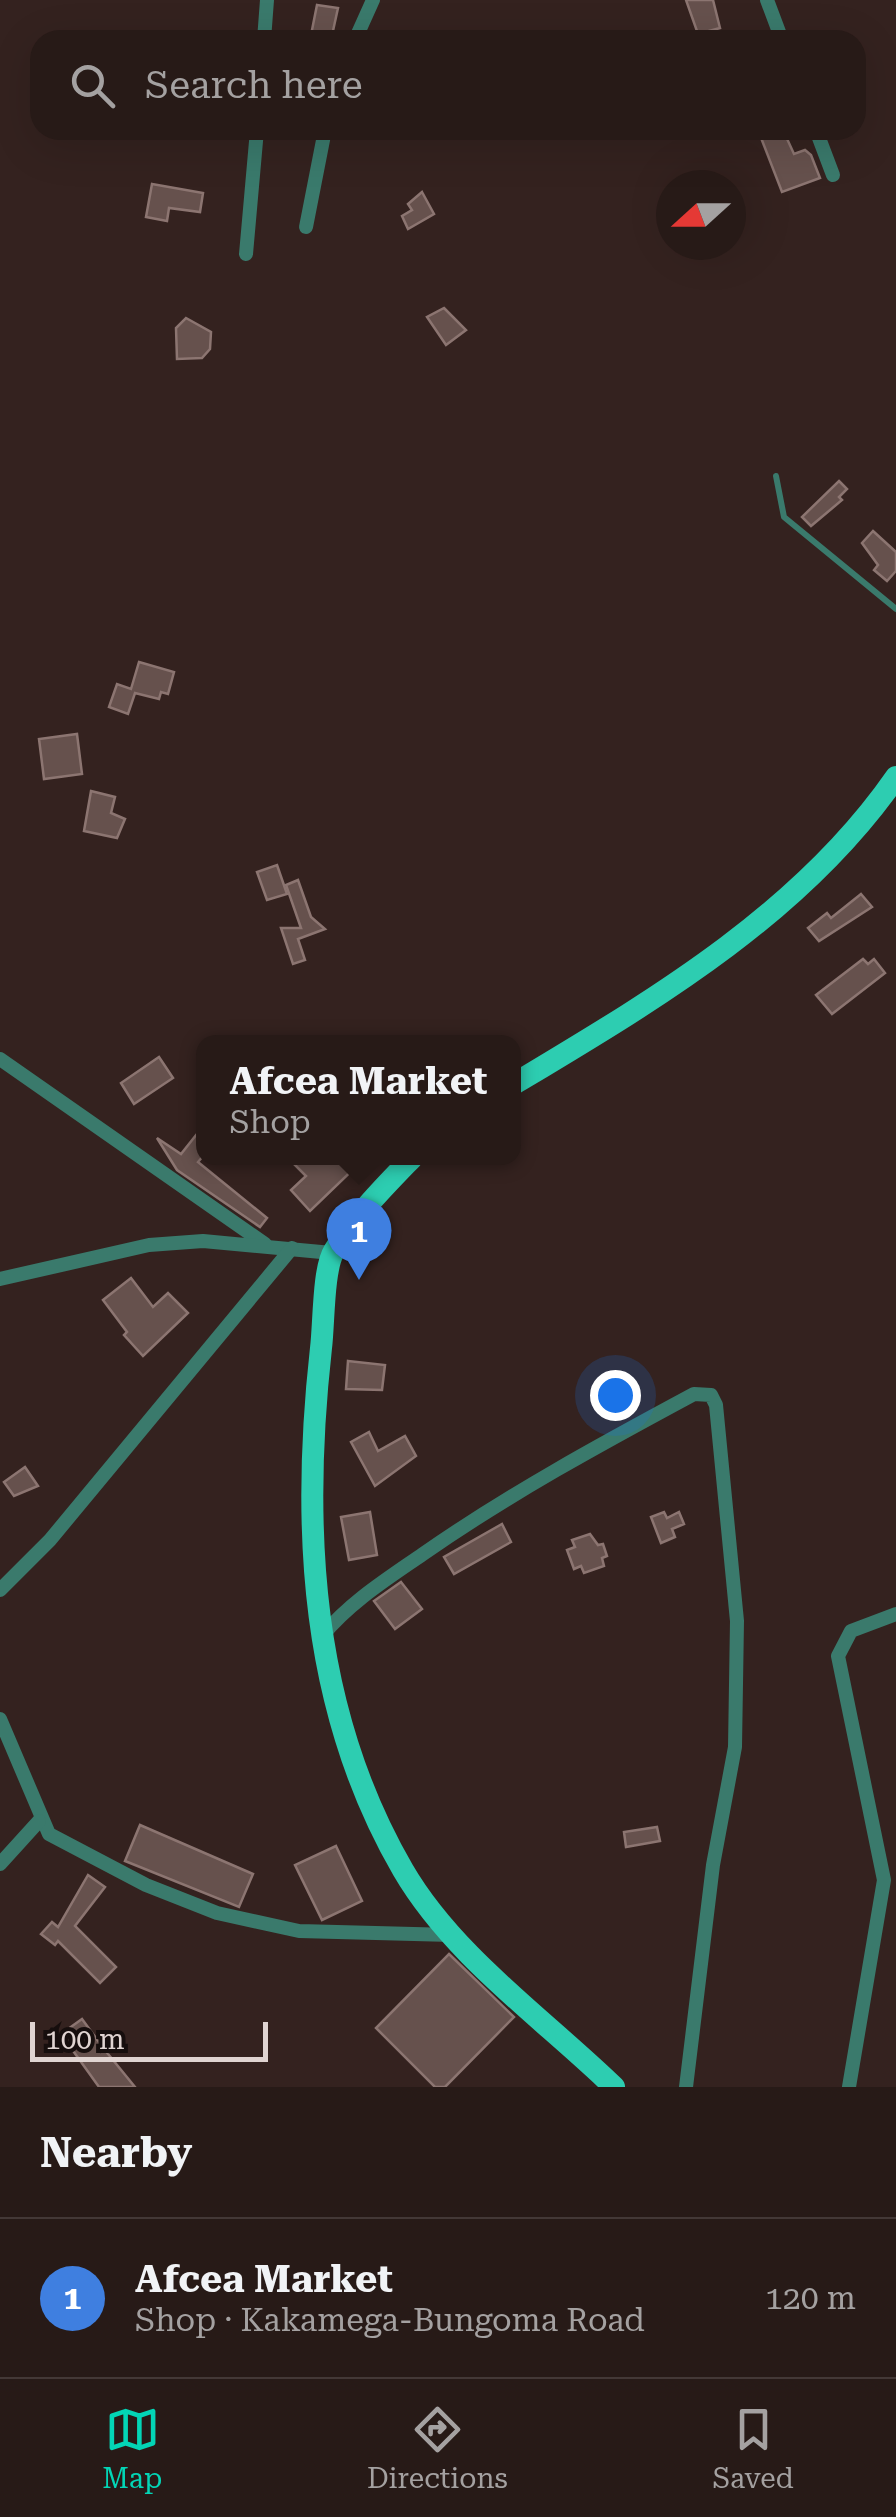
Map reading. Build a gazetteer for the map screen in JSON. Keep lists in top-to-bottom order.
{
  "scale_bar": "100 m",
  "north": "left",
  "page": {
    "search": "Search here",
    "popup": ["Afcea Market", "Shop"],
    "pins": "1",
    "scale": "100 m",
    "heading": "Nearby",
    "list": [
      {
        "mark": "1",
        "name": "Afcea Market",
        "note": "Shop · Kakamega-Bungoma Road",
        "value": "120 m"
      }
    ],
    "nav": ["Map", "Directions", "Saved"]
  }
}
